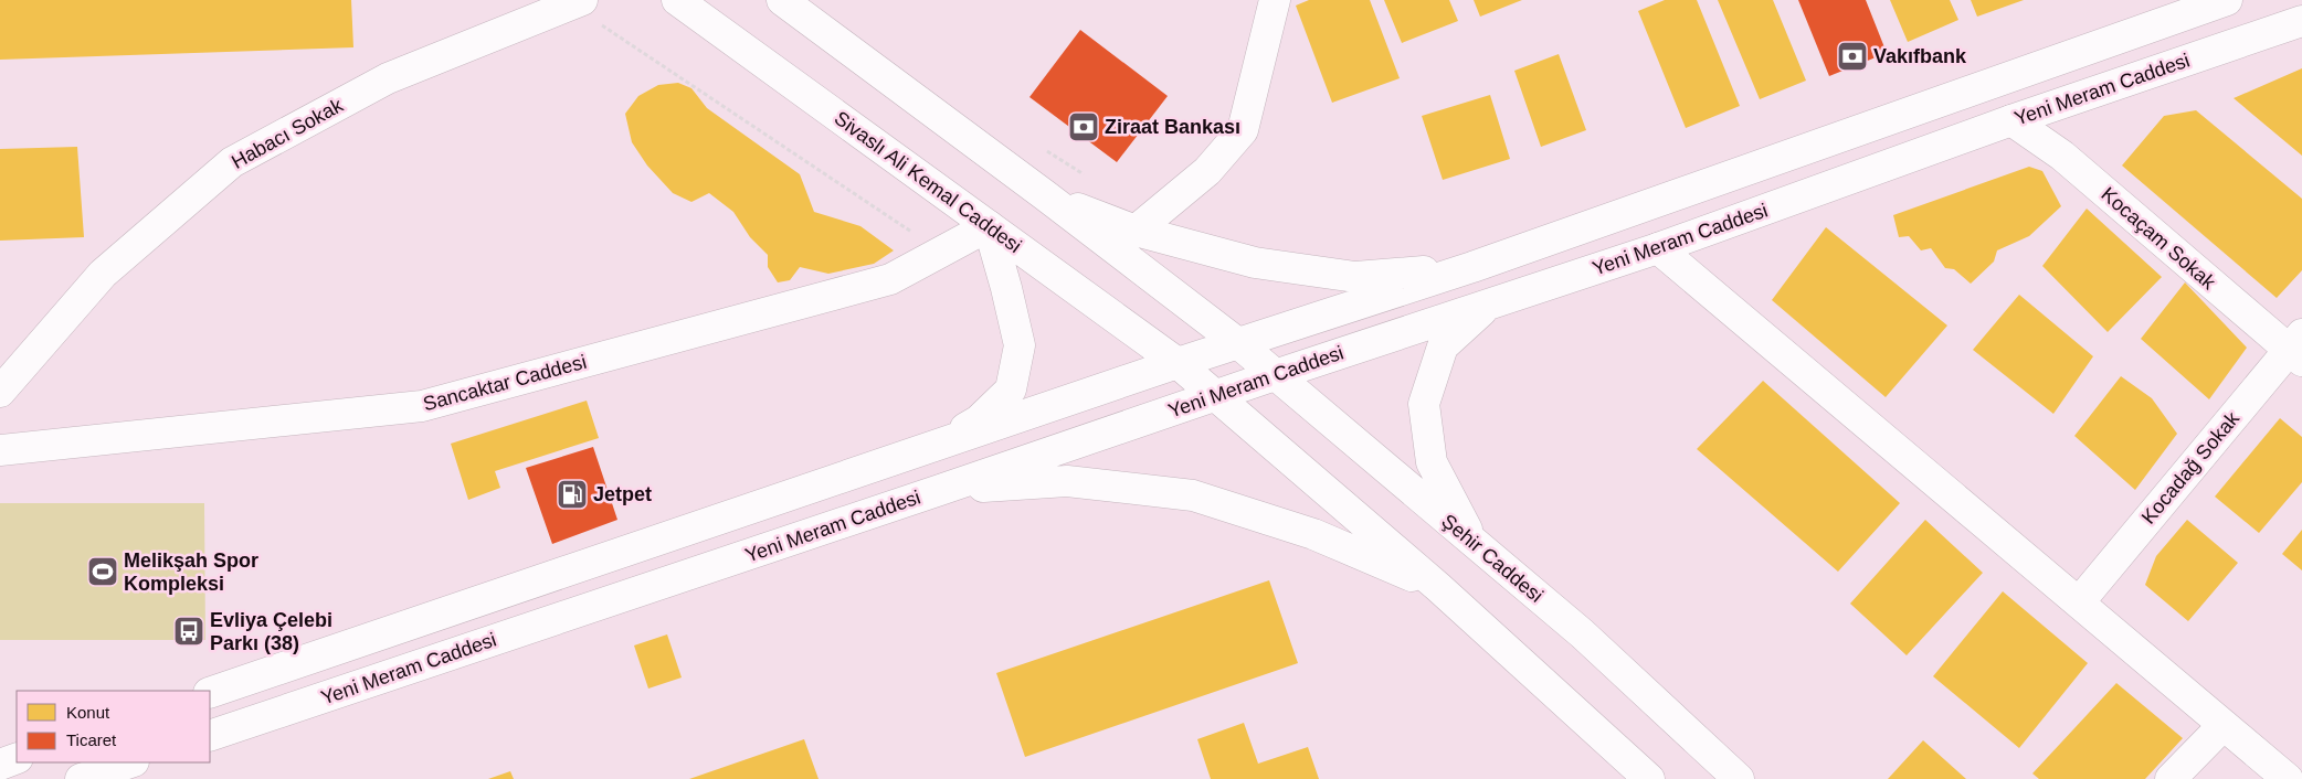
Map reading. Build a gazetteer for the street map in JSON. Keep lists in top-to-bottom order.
{
  "streets": {
    "main road": [
      "Yeni Meram Caddesi",
      "Habacı Sokak",
      "Sivaslı Ali Kemal Caddesi",
      "Kocaçam Sokak",
      "Sancaktar Caddesi",
      "Kocadağ Sokak",
      "Şehir Caddesi"
    ]
  },
  "crossings": [
    ["Yeni Meram Caddesi", "Sivaslı Ali Kemal Caddesi"],
    ["Yeni Meram Caddesi", "Kocaçam Sokak"],
    ["Yeni Meram Caddesi", "Şehir Caddesi"],
    ["Sivaslı Ali Kemal Caddesi", "Sancaktar Caddesi"],
    ["Kocaçam Sokak", "Kocadağ Sokak"]
  ],
  "places": {
    "bank": ["Vakıfbank", "Ziraat Bankası"],
    "fuel station": ["Jetpet"],
    "sports": ["Melikşah Spor Kompleksi"],
    "bus stop": ["Evliya Çelebi Parkı (38)"]
  },
  "legend": ["Konut", "Ticaret"]
}
